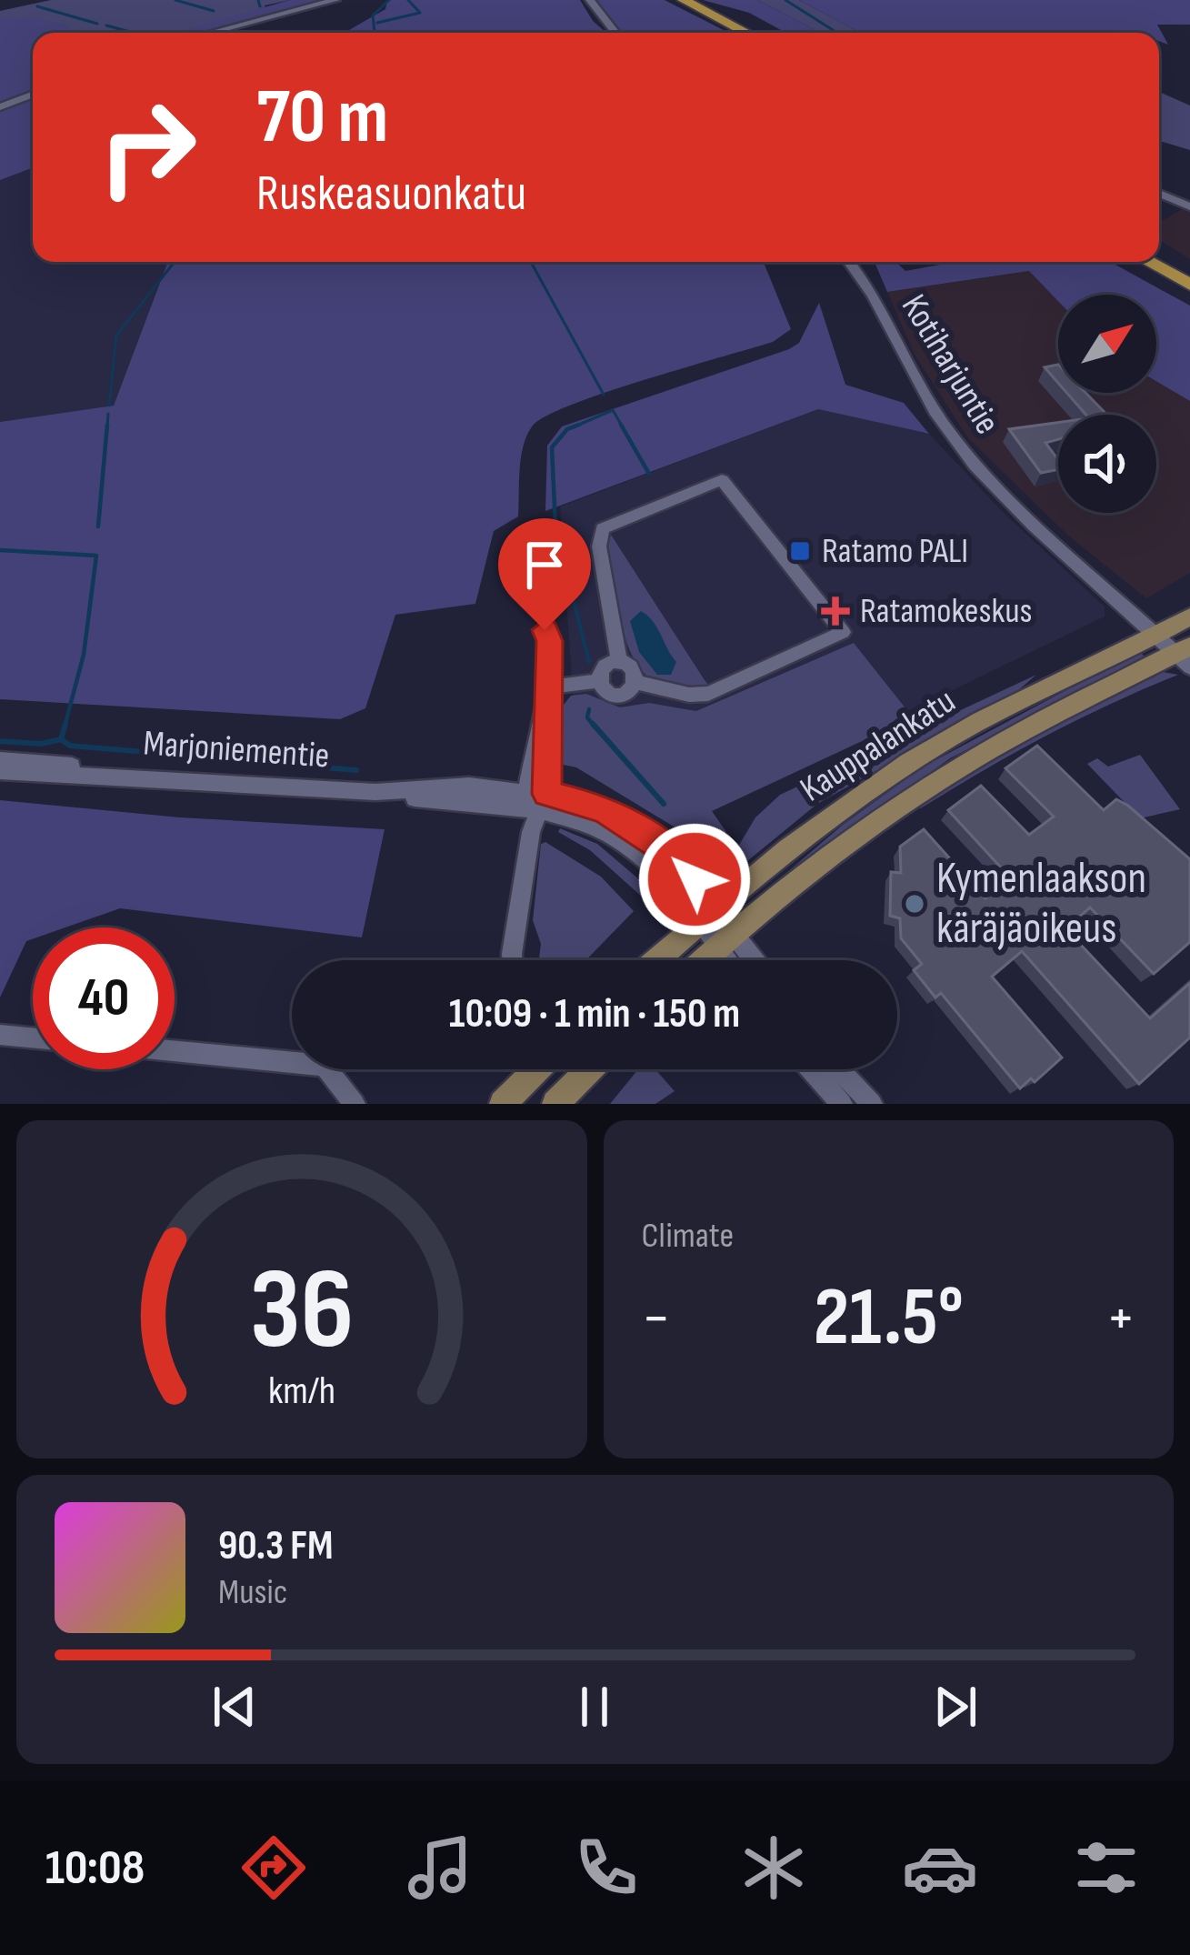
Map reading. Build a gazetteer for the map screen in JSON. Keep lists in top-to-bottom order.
{
  "streets": {
    "main road": ["Kauppalankatu"],
    "street": ["Kotiharjuntie", "Marjoniementie"]
  },
  "crossings": [
    ["Kotiharjuntie", "Kauppalankatu"],
    ["Kauppalankatu", "Marjoniementie"]
  ],
  "places": {
    "transit": ["Ratamo PALI"],
    "health": ["Ratamokeskus"],
    "other": ["Kymenlaakson käräjäoikeus"]
  },
  "north": "top right",
  "page": {
    "turn": ["70 m", "Ruskeasuonkatu"],
    "limit": "40",
    "trip": "10:09 · 1 min · 150 m",
    "tile": "Climate",
    "heat": ["−", "21.5°", "+"],
    "song": ["90.3 FM", "Music"],
    "tabs": "10:08",
    "gauge": ["36", "km/h"]
  }
}
